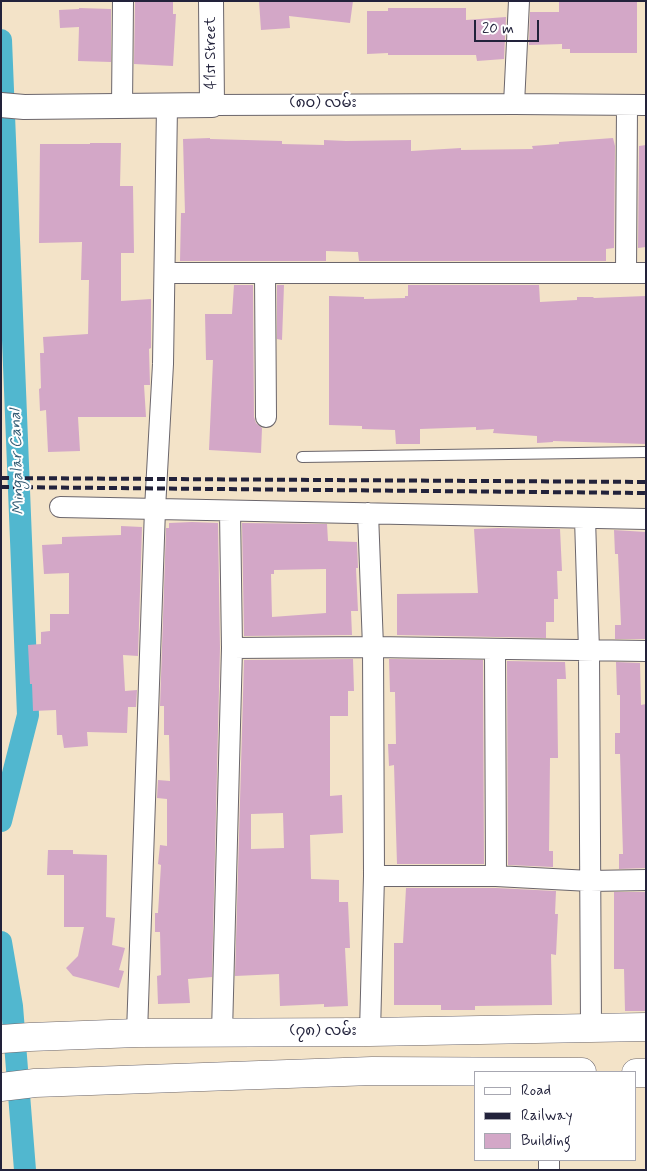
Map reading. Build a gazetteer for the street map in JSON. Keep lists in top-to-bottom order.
{
  "streets": {
    "main road": ["(၇၈) လမ်း"],
    "street": ["41st Street", "(၈၀) လမ်း"]
  },
  "crossings": [
    ["41st Street", "(၈၀) လမ်း"]
  ],
  "water": ["Mingalar Canal"],
  "legend": ["Road", "Railway", "Building"],
  "scale_bar": "20 m"
}
